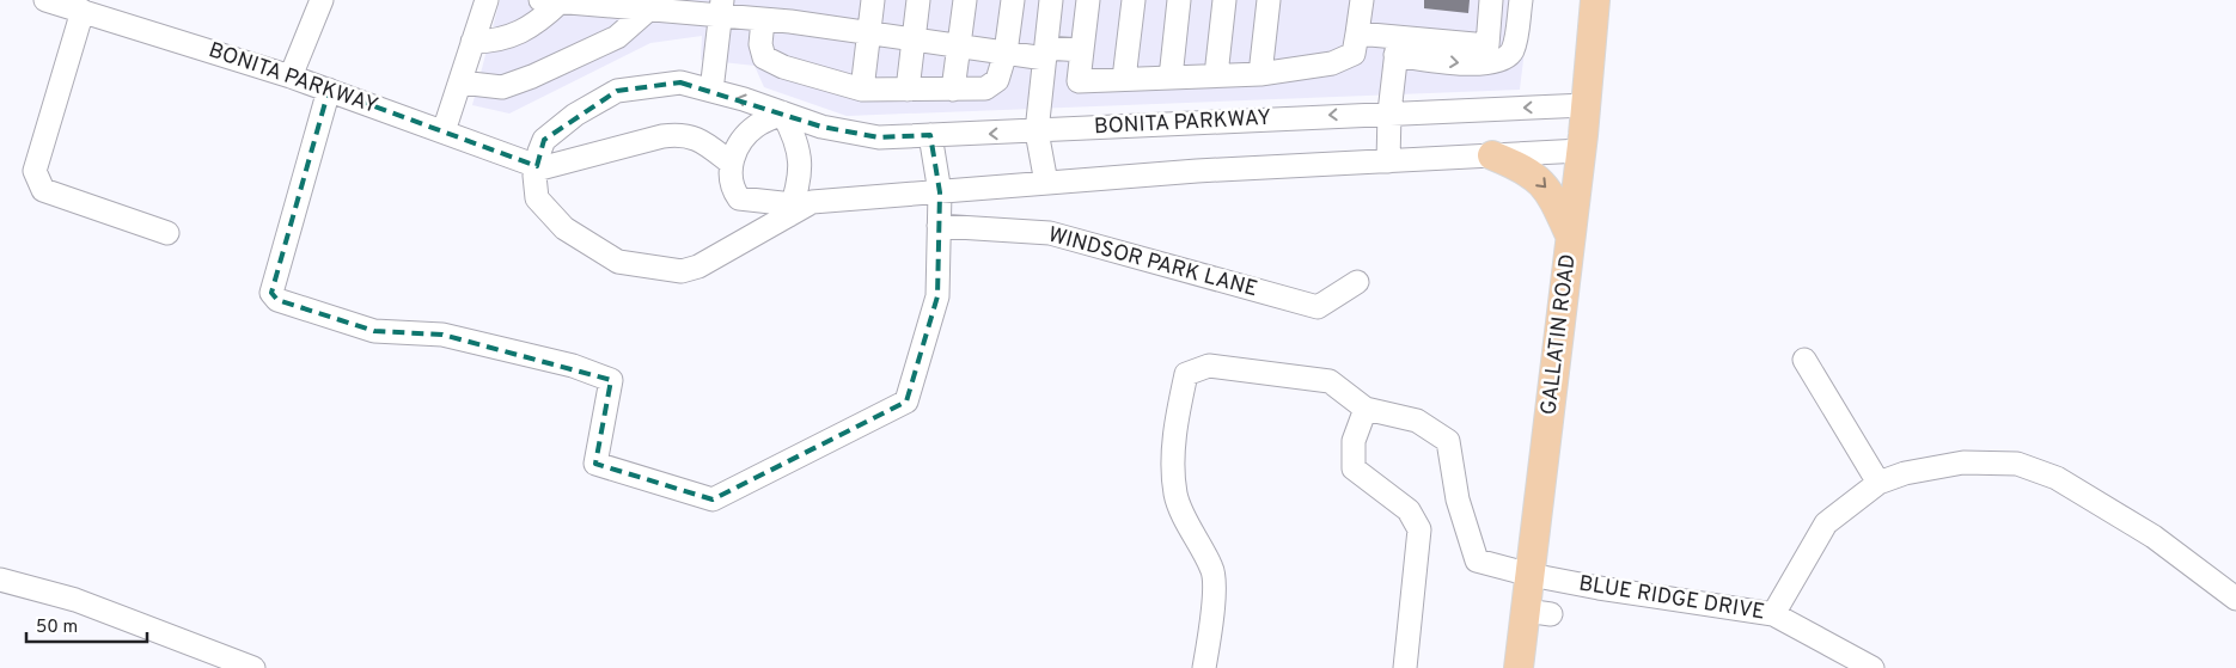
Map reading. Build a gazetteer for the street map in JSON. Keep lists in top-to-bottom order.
{
  "streets": {
    "main road": ["GALLATIN ROAD"],
    "street": ["BONITA PARKWAY", "WINDSOR PARK LANE", "BLUE RIDGE DRIVE"]
  },
  "crossings": [
    ["BONITA PARKWAY", "GALLATIN ROAD"],
    ["GALLATIN ROAD", "BLUE RIDGE DRIVE"]
  ],
  "scale_bar": "50 m"
}
